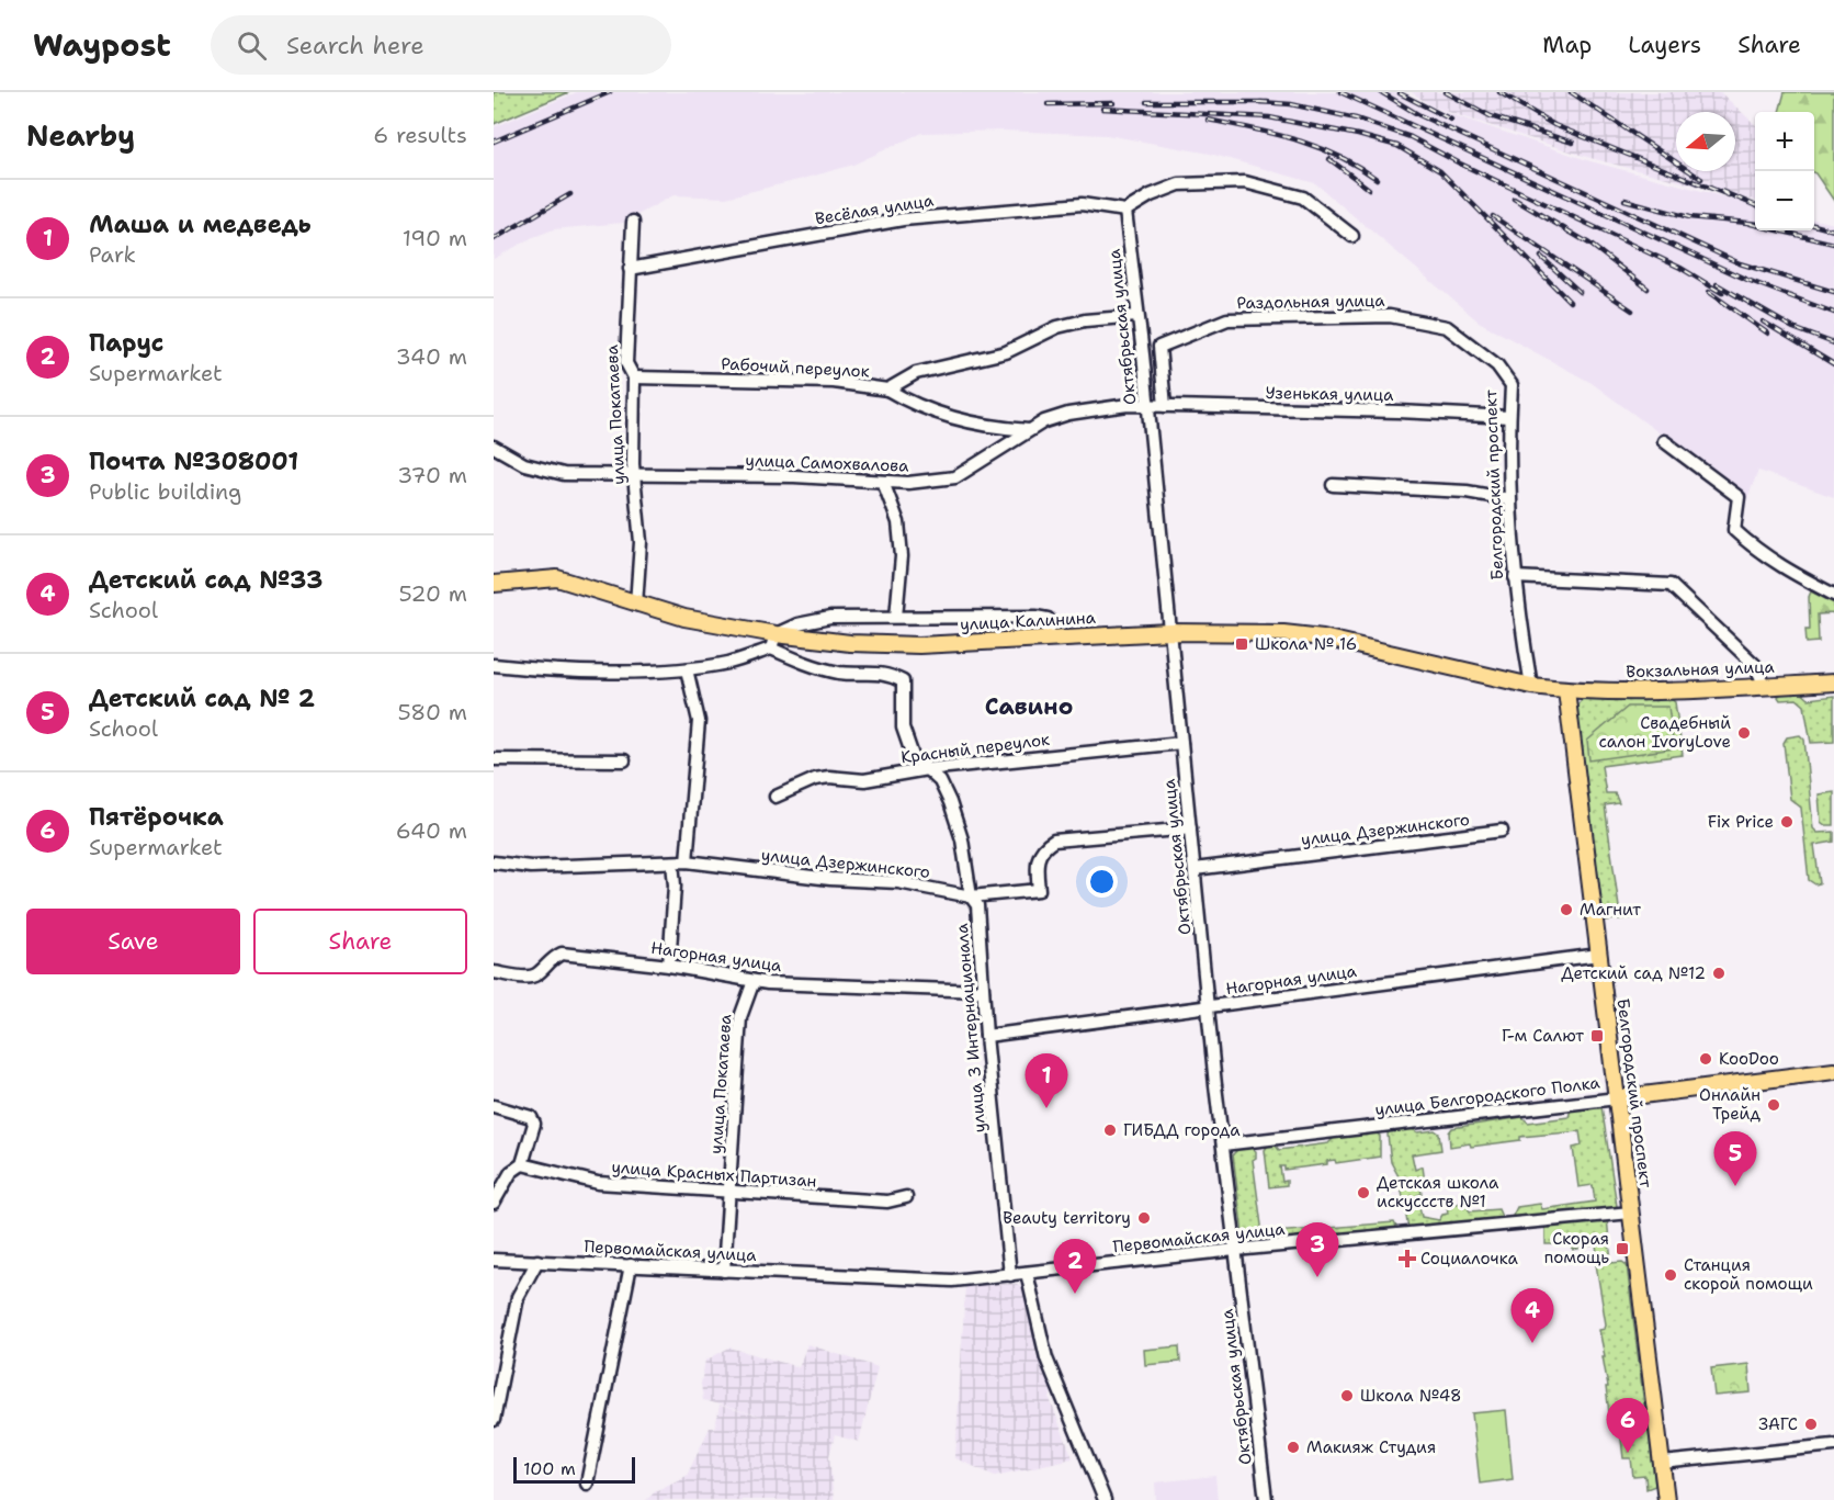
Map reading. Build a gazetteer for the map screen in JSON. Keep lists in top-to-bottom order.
{
  "streets": {
    "main road": [
      "Белгородский проспект",
      "улица Калинина",
      "Вокзальная улица",
      "улица Белгородского Полка"
    ],
    "street": [
      "Весёлая улица",
      "Раздольная улица",
      "Октябрьская улица",
      "Рабочий переулок",
      "Узенькая улица",
      "улица Покатаева",
      "улица Самохвалова",
      "Красный переулок",
      "улица Дзержинского",
      "Нагорная улица",
      "улица 3 Интернационала",
      "улица Красных Партизан",
      "Первомайская улица"
    ]
  },
  "crossings": [
    ["Весёлая улица", "Октябрьская улица"],
    ["Весёлая улица", "улица Покатаева"],
    ["Раздольная улица", "Узенькая улица"],
    ["Раздольная улица", "Белгородский проспект"],
    ["Октябрьская улица", "Рабочий переулок"],
    ["Октябрьская улица", "Узенькая улица"],
    ["Октябрьская улица", "улица Самохвалова"],
    ["Октябрьская улица", "улица Калинина"],
    ["Октябрьская улица", "Красный переулок"],
    ["Октябрьская улица", "улица Дзержинского"],
    ["Октябрьская улица", "Нагорная улица"],
    ["Октябрьская улица", "улица Белгородского Полка"],
    ["Октябрьская улица", "Первомайская улица"],
    ["Рабочий переулок", "улица Покатаева"],
    ["Узенькая улица", "улица Самохвалова"],
    ["Узенькая улица", "Белгородский проспект"],
    ["улица Покатаева", "улица Самохвалова"],
    ["улица Покатаева", "улица Калинина"],
    ["улица Покатаева", "Нагорная улица"],
    ["улица Покатаева", "улица Красных Партизан"],
    ["улица Покатаева", "Первомайская улица"],
    ["Белгородский проспект", "улица Калинина"],
    ["Белгородский проспект", "Вокзальная улица"],
    ["Белгородский проспект", "Нагорная улица"],
    ["Белгородский проспект", "улица Белгородского Полка"],
    ["Белгородский проспект", "Первомайская улица"],
    ["улица Калинина", "Вокзальная улица"],
    ["улица Калинина", "улица 3 Интернационала"],
    ["Красный переулок", "улица 3 Интернационала"],
    ["улица Дзержинского", "улица 3 Интернационала"],
    ["Нагорная улица", "улица 3 Интернационала"],
    ["улица 3 Интернационала", "Первомайская улица"]
  ],
  "districts": ["Савино"],
  "places": {
    "transit": ["Школа № 16", "Г-м Салют", "Скорая помощь"],
    "other": [
      "Свадебный салон IvoryLove",
      "Fix Price",
      "Магнит",
      "Детский сад №12",
      "KooDoo",
      "Онлайн Трейд",
      "ГИБДД города",
      "Детская школа искуссств №1",
      "Beauty territory",
      "Станция скорой помощи",
      "Школа №48",
      "ЗАГС",
      "Макияж Студия"
    ],
    "health": ["Социалочка"]
  },
  "scale_bar": "100 m",
  "north": "left",
  "page": {
    "header": "Waypost",
    "search": "Search here",
    "nav": ["Map", "Layers", "Share"],
    "heading": ["Nearby", "6 results"],
    "map_buttons": ["+", "−"],
    "list": [
      {
        "mark": "1",
        "name": "Маша и медведь",
        "note": "Park",
        "value": "190 m"
      },
      {
        "mark": "2",
        "name": "Парус",
        "note": "Supermarket",
        "value": "340 m"
      },
      {
        "mark": "3",
        "name": "Почта №308001",
        "note": "Public building",
        "value": "370 m"
      },
      {
        "mark": "4",
        "name": "Детский сад №33",
        "note": "School",
        "value": "520 m"
      },
      {
        "mark": "5",
        "name": "Детский сад № 2",
        "note": "School",
        "value": "580 m"
      },
      {
        "mark": "6",
        "name": "Пятёрочка",
        "note": "Supermarket",
        "value": "640 m"
      }
    ],
    "buttons": ["Save", "Share"],
    "pins": [
      "1",
      "5",
      "3",
      "2",
      "4",
      "6"
    ],
    "scale": "100 m"
  }
}
